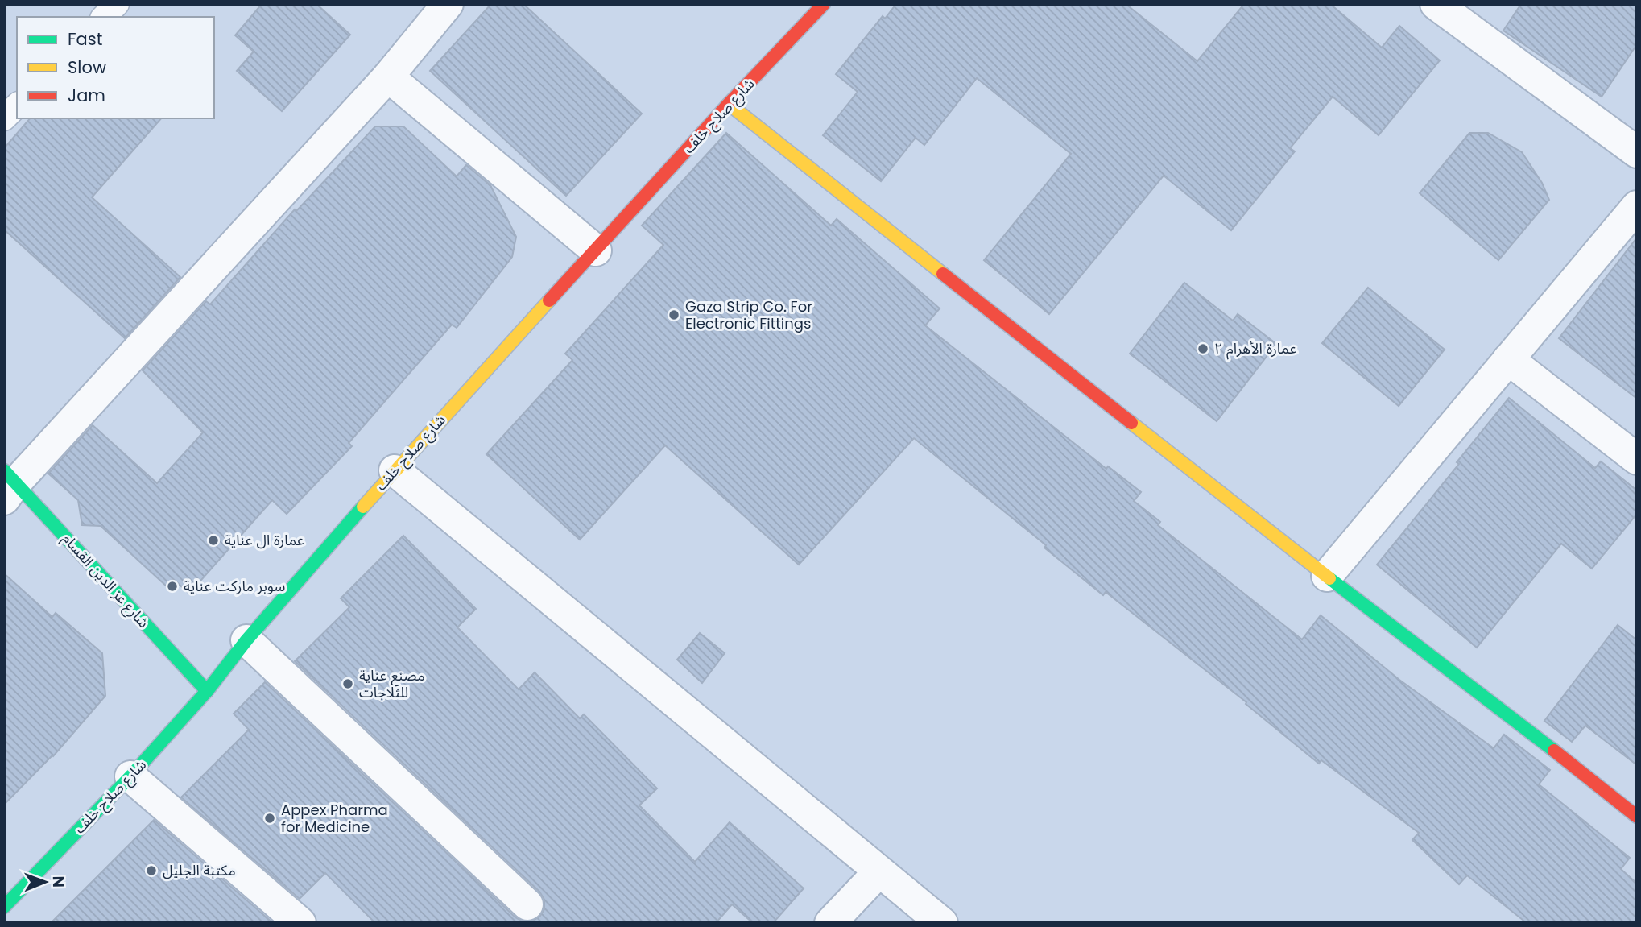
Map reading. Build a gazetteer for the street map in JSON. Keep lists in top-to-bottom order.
{
  "streets": {
    "main road": ["شارع صلاح خلف", "شارع عز الدين القسام"]
  },
  "crossings": [
    ["شارع صلاح خلف", "شارع عز الدين القسام"]
  ],
  "places": [
    "Gaza Strip Co. For Electronic Fittings",
    "عمارة الأهرام ٢",
    "عمارة ال عناية",
    "سوبر ماركت عناية",
    "مصنع عناية للثلاجات",
    "Appex Pharma for Medicine",
    "مكتبة الجليل"
  ],
  "legend": ["Fast", "Slow", "Jam"],
  "north": "right"
}
